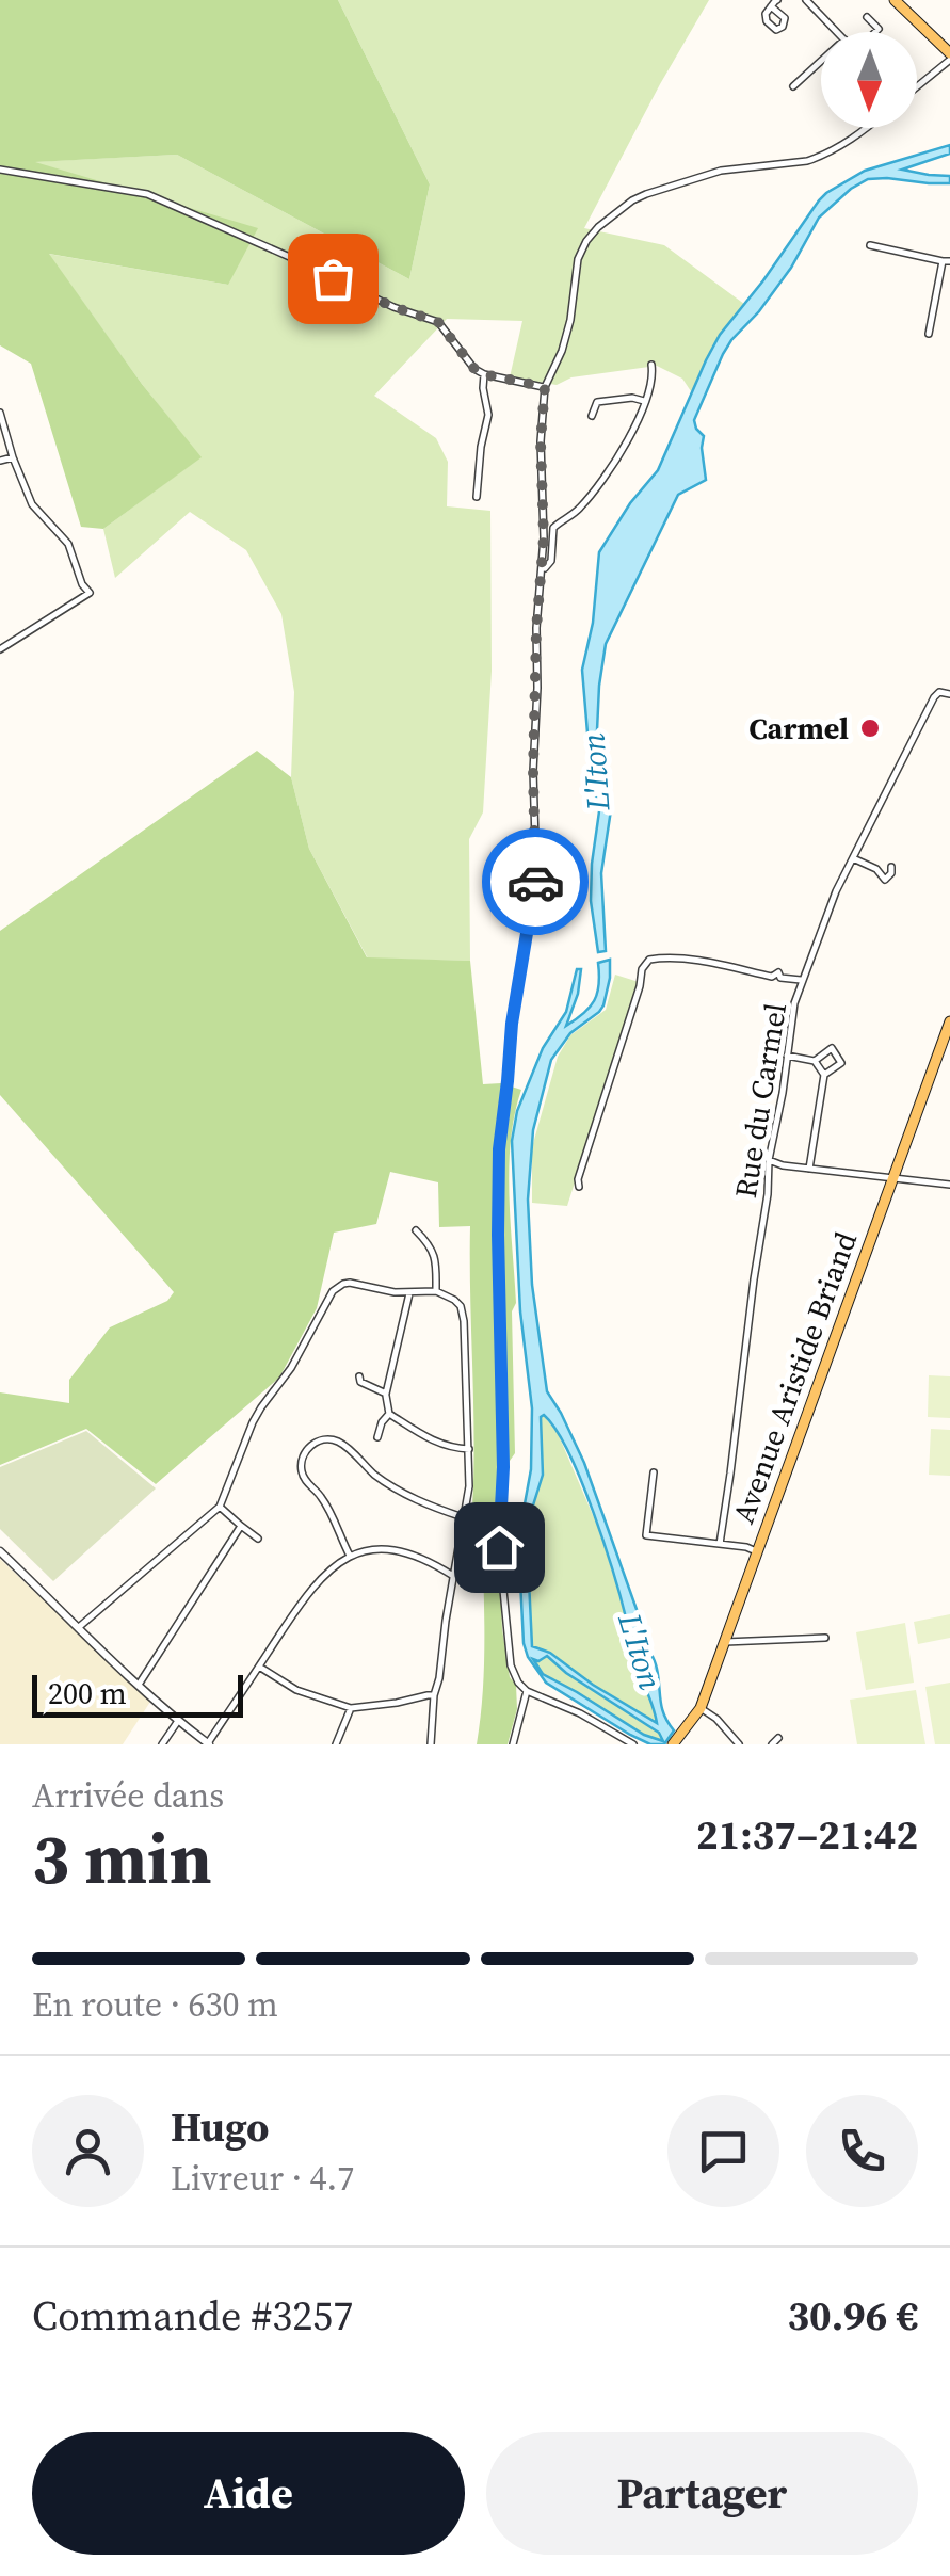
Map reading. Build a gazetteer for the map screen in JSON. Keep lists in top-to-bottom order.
{
  "streets": {
    "main road": ["Avenue Aristide Briand"],
    "street": ["Rue du Carmel"]
  },
  "water": ["L'Iton"],
  "places": ["Carmel"],
  "scale_bar": "200 m",
  "north": "bottom",
  "page": {
    "scale": "200 m",
    "heading": ["3 min", "Arrivée dans", "21:37–21:42"],
    "panel": [
      "Hugo",
      "Livreur · 4.7",
      "Commande #3257",
      "30.96 €"
    ],
    "bar": "En route · 630 m",
    "buttons": ["Aide", "Partager"]
  }
}
